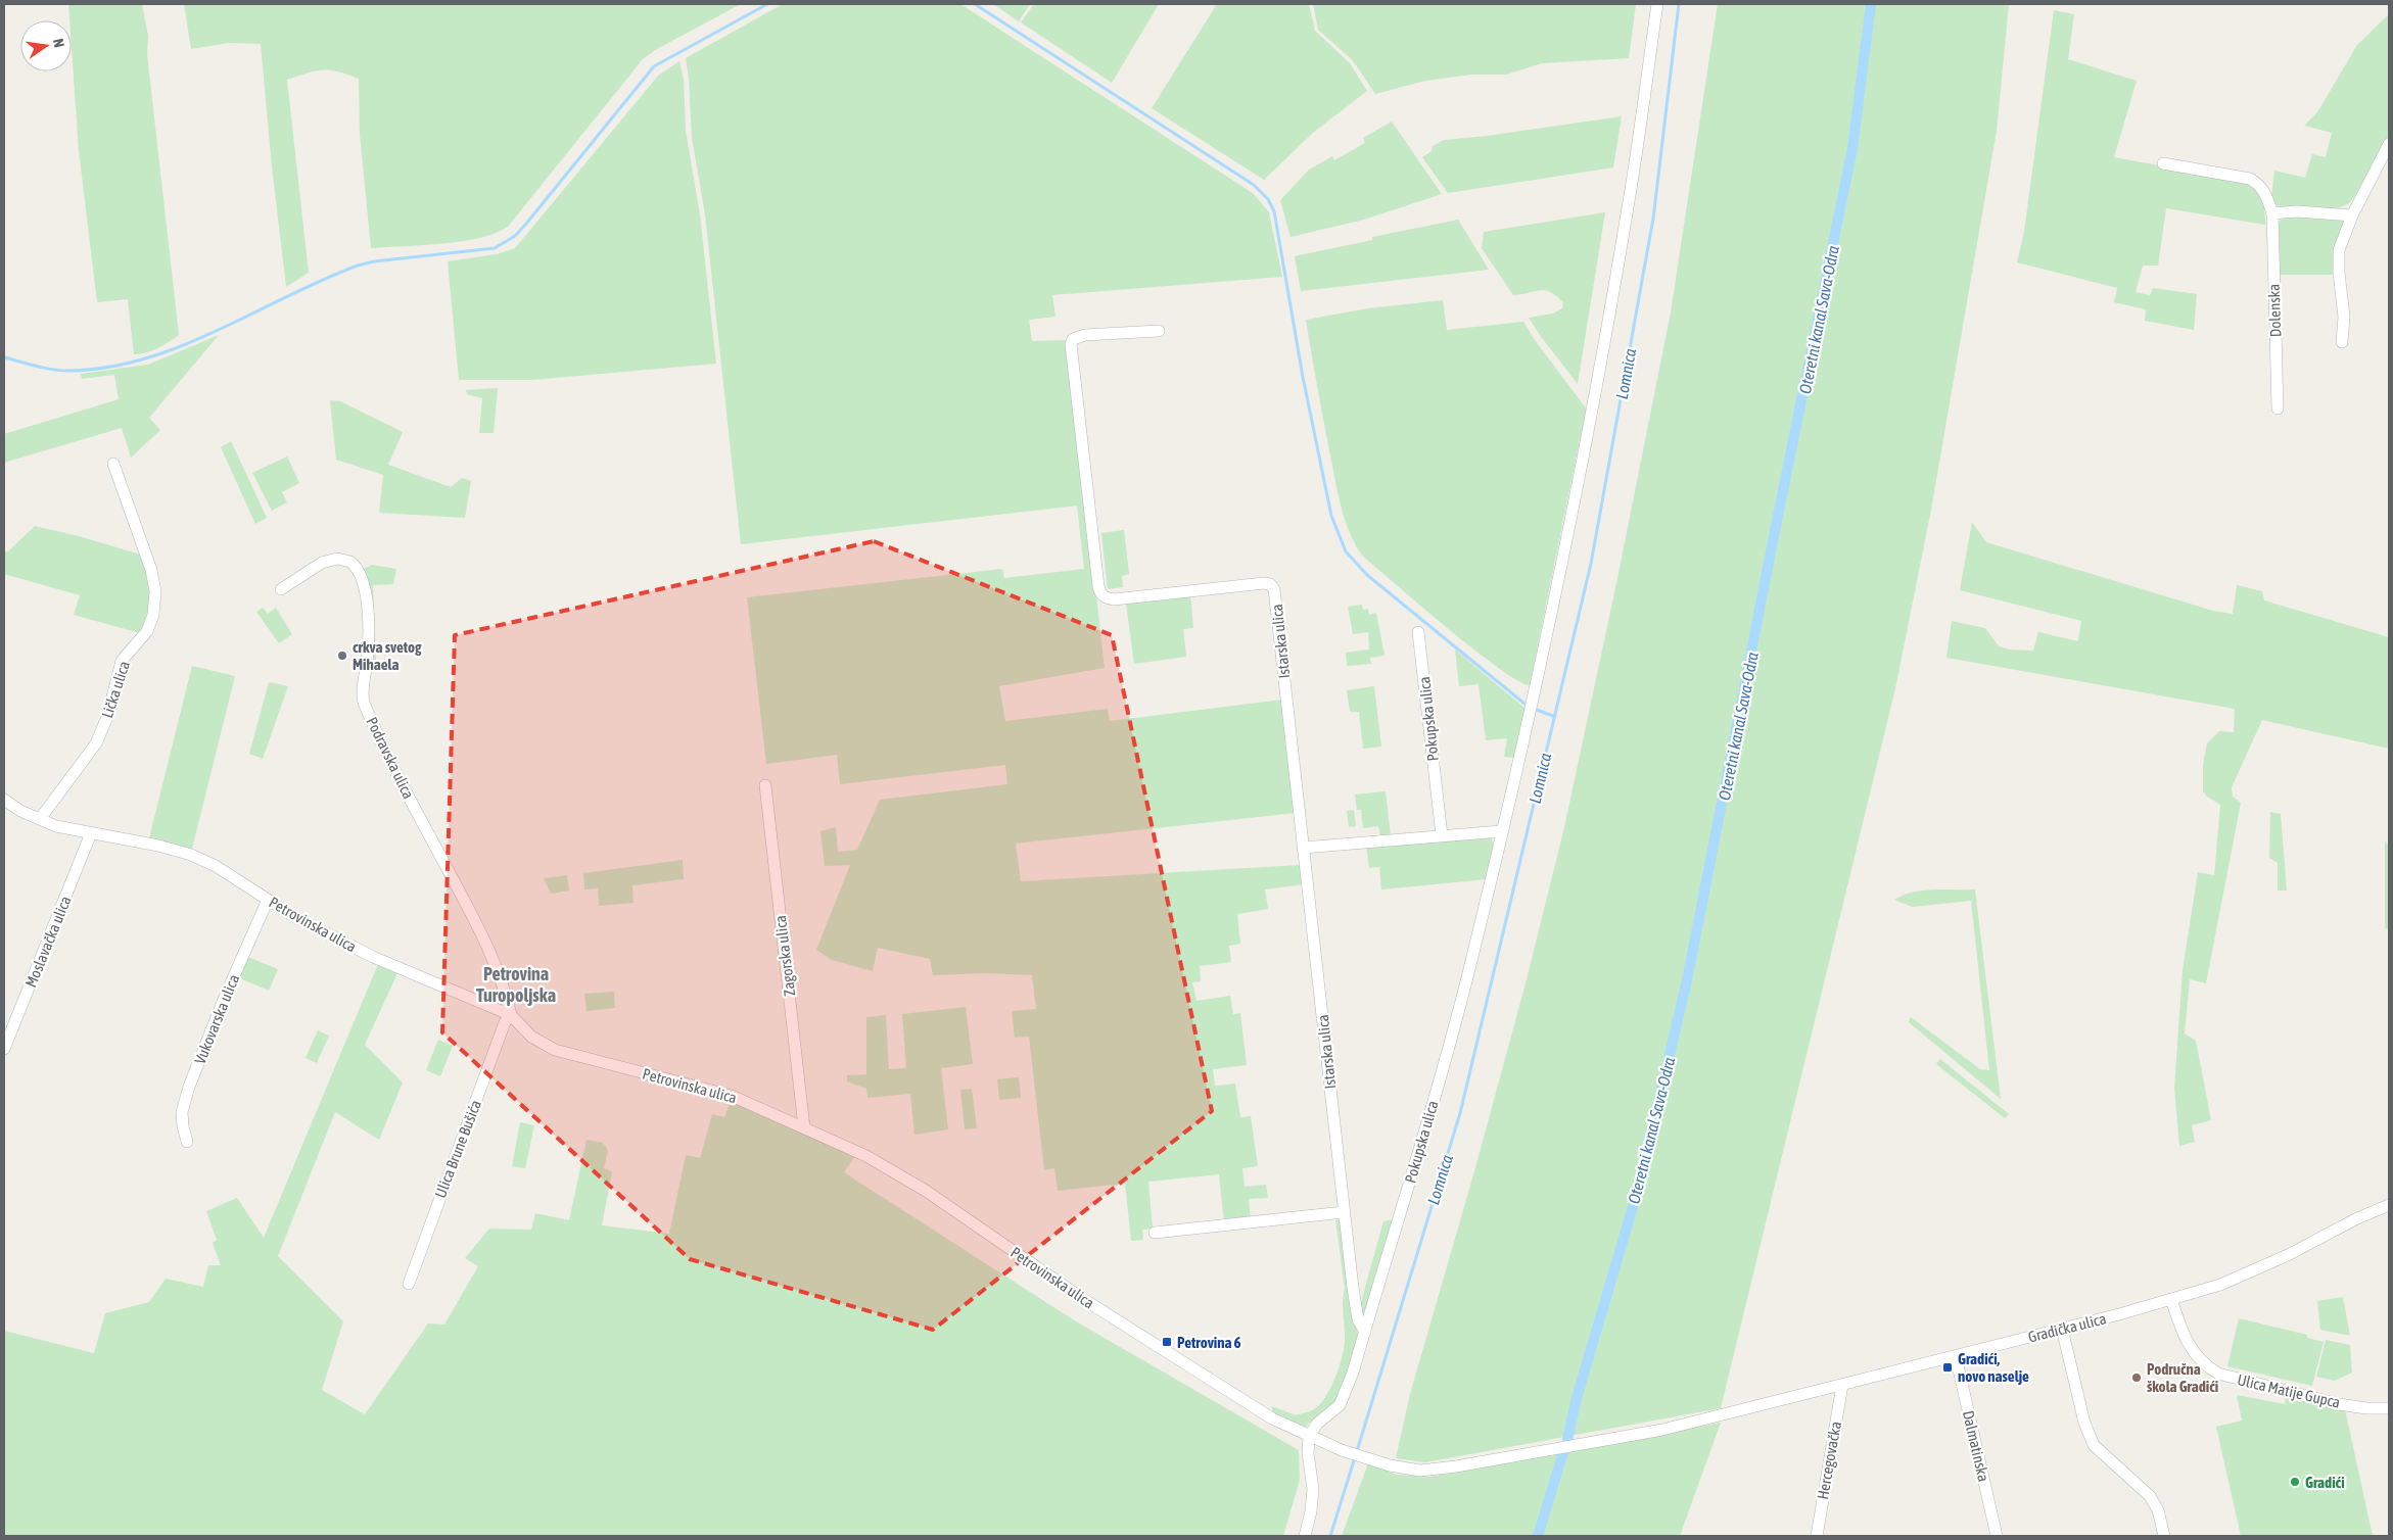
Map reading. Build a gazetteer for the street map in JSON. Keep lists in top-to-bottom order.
{
  "streets": {
    "street": [
      "Dolenska",
      "Istarska ulica",
      "Lička ulica",
      "Pokupska ulica",
      "Podravska ulica",
      "Petrovinska ulica",
      "Moslavačka ulica",
      "Zagorska ulica",
      "Vukovarska ulica",
      "Ulica Brune Bušića",
      "Gradička ulica",
      "Ulica Matije Gupca",
      "Dalmatinska",
      "Hercegovačka"
    ]
  },
  "crossings": [
    ["Istarska ulica", "Pokupska ulica"],
    ["Lička ulica", "Petrovinska ulica"],
    ["Pokupska ulica", "Petrovinska ulica"],
    ["Podravska ulica", "Petrovinska ulica"],
    ["Podravska ulica", "Ulica Brune Bušića"],
    ["Petrovinska ulica", "Moslavačka ulica"],
    ["Petrovinska ulica", "Zagorska ulica"],
    ["Petrovinska ulica", "Vukovarska ulica"],
    ["Petrovinska ulica", "Ulica Brune Bušića"],
    ["Petrovinska ulica", "Gradička ulica"],
    ["Gradička ulica", "Ulica Matije Gupca"],
    ["Gradička ulica", "Dalmatinska"],
    ["Gradička ulica", "Hercegovačka"]
  ],
  "districts": ["Petrovina Turopoljska"],
  "water": ["Oteretni kanal Sava-Odra", "Lomnica"],
  "places": {
    "other": ["crkva svetog Mihaela", "Područna škola Gradići", "Gradići"],
    "transit": ["Petrovina 6", "Gradići, novo naselje"]
  },
  "north": "right"
}
